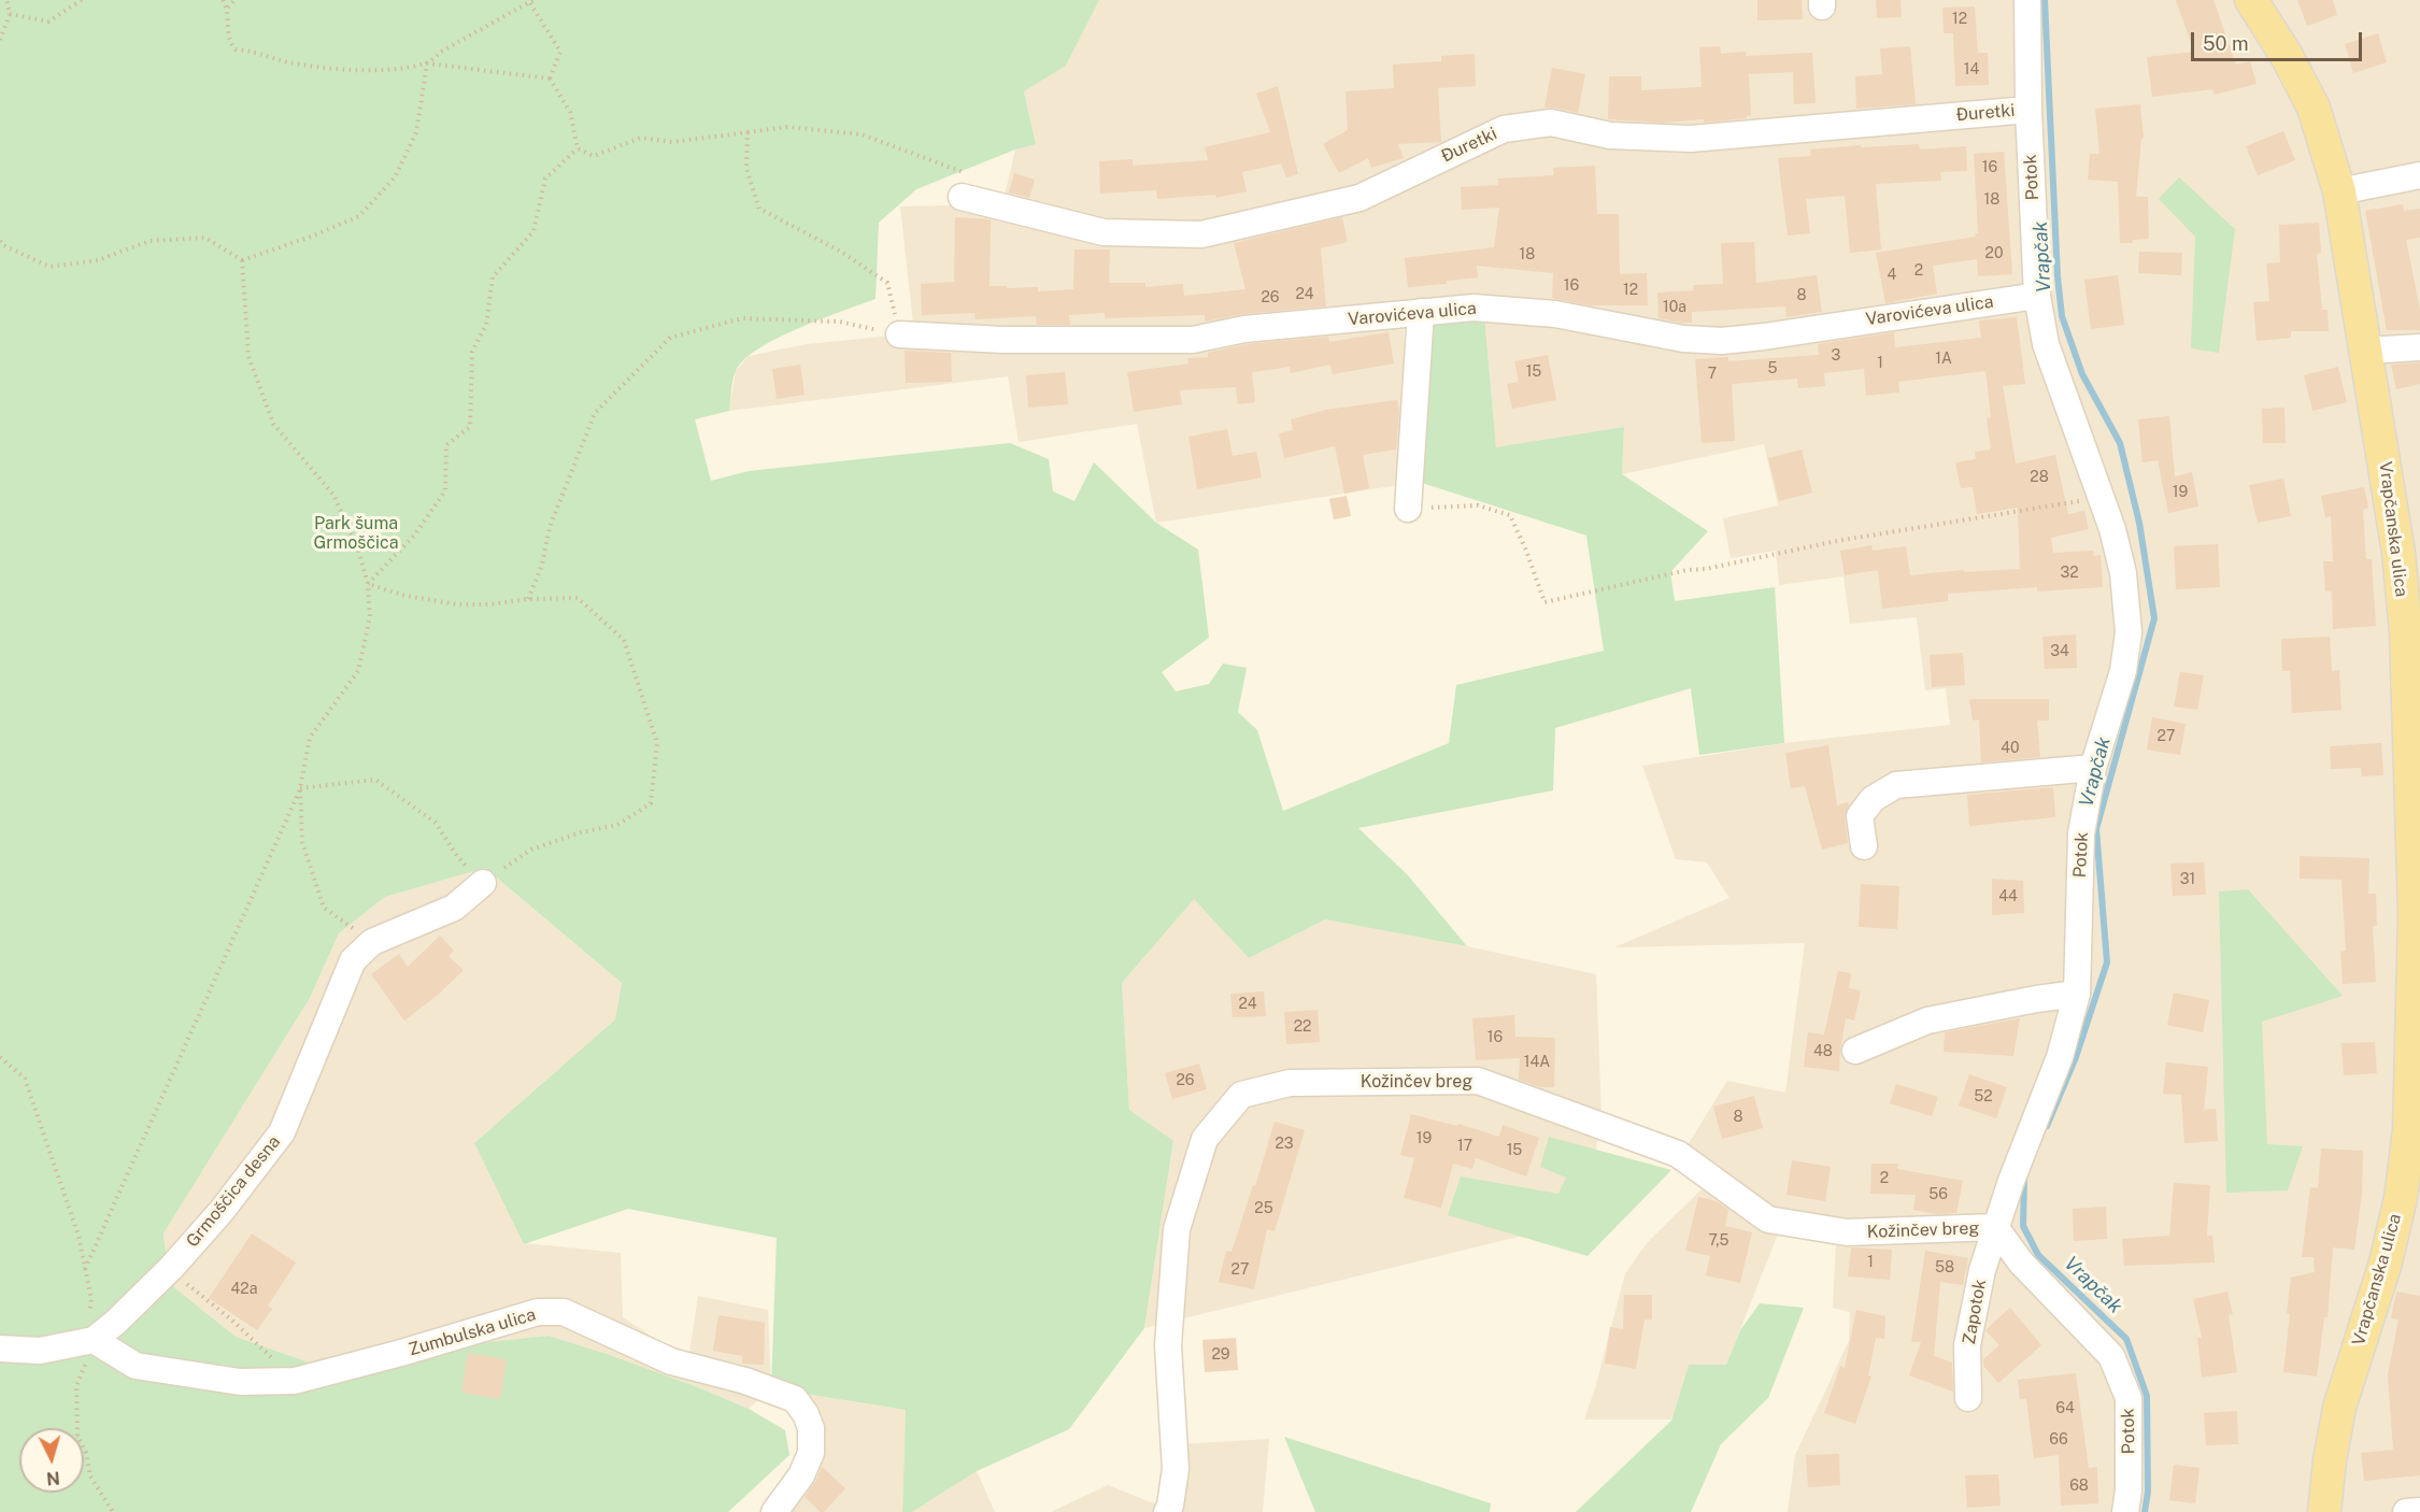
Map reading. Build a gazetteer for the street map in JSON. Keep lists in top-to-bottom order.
{
  "streets": {
    "main road": ["Vrapčanska ulica"],
    "street": [
      "Đuretki",
      "Potok",
      "Varovićeva ulica",
      "Kožinčev breg",
      "Grmoščica desna",
      "Zapotok",
      "Zumbulska ulica"
    ]
  },
  "crossings": [
    ["Đuretki", "Potok"],
    ["Potok", "Varovićeva ulica"],
    ["Potok", "Kožinčev breg"],
    ["Potok", "Zapotok"],
    ["Kožinčev breg", "Zapotok"],
    ["Grmoščica desna", "Zumbulska ulica"]
  ],
  "water": ["Vrapčak"],
  "parks": ["Park šuma Grmoščica"],
  "house_numbers": [
    "12",
    "14",
    "16",
    "18",
    "20",
    "18",
    "2",
    "4",
    "16",
    "12",
    "24",
    "8",
    "26",
    "10a",
    "3",
    "1A",
    "1",
    "5",
    "15",
    "7",
    "28",
    "19",
    "32",
    "34",
    "27",
    "40",
    "31",
    "44",
    "24",
    "22",
    "16",
    "48",
    "14A",
    "26",
    "52",
    "8",
    "19",
    "23",
    "17",
    "15",
    "2",
    "56",
    "25",
    "7,5",
    "1",
    "58",
    "27",
    "42a",
    "29",
    "64",
    "66",
    "68"
  ],
  "scale_bar": "50 m",
  "north": "bottom"
}
